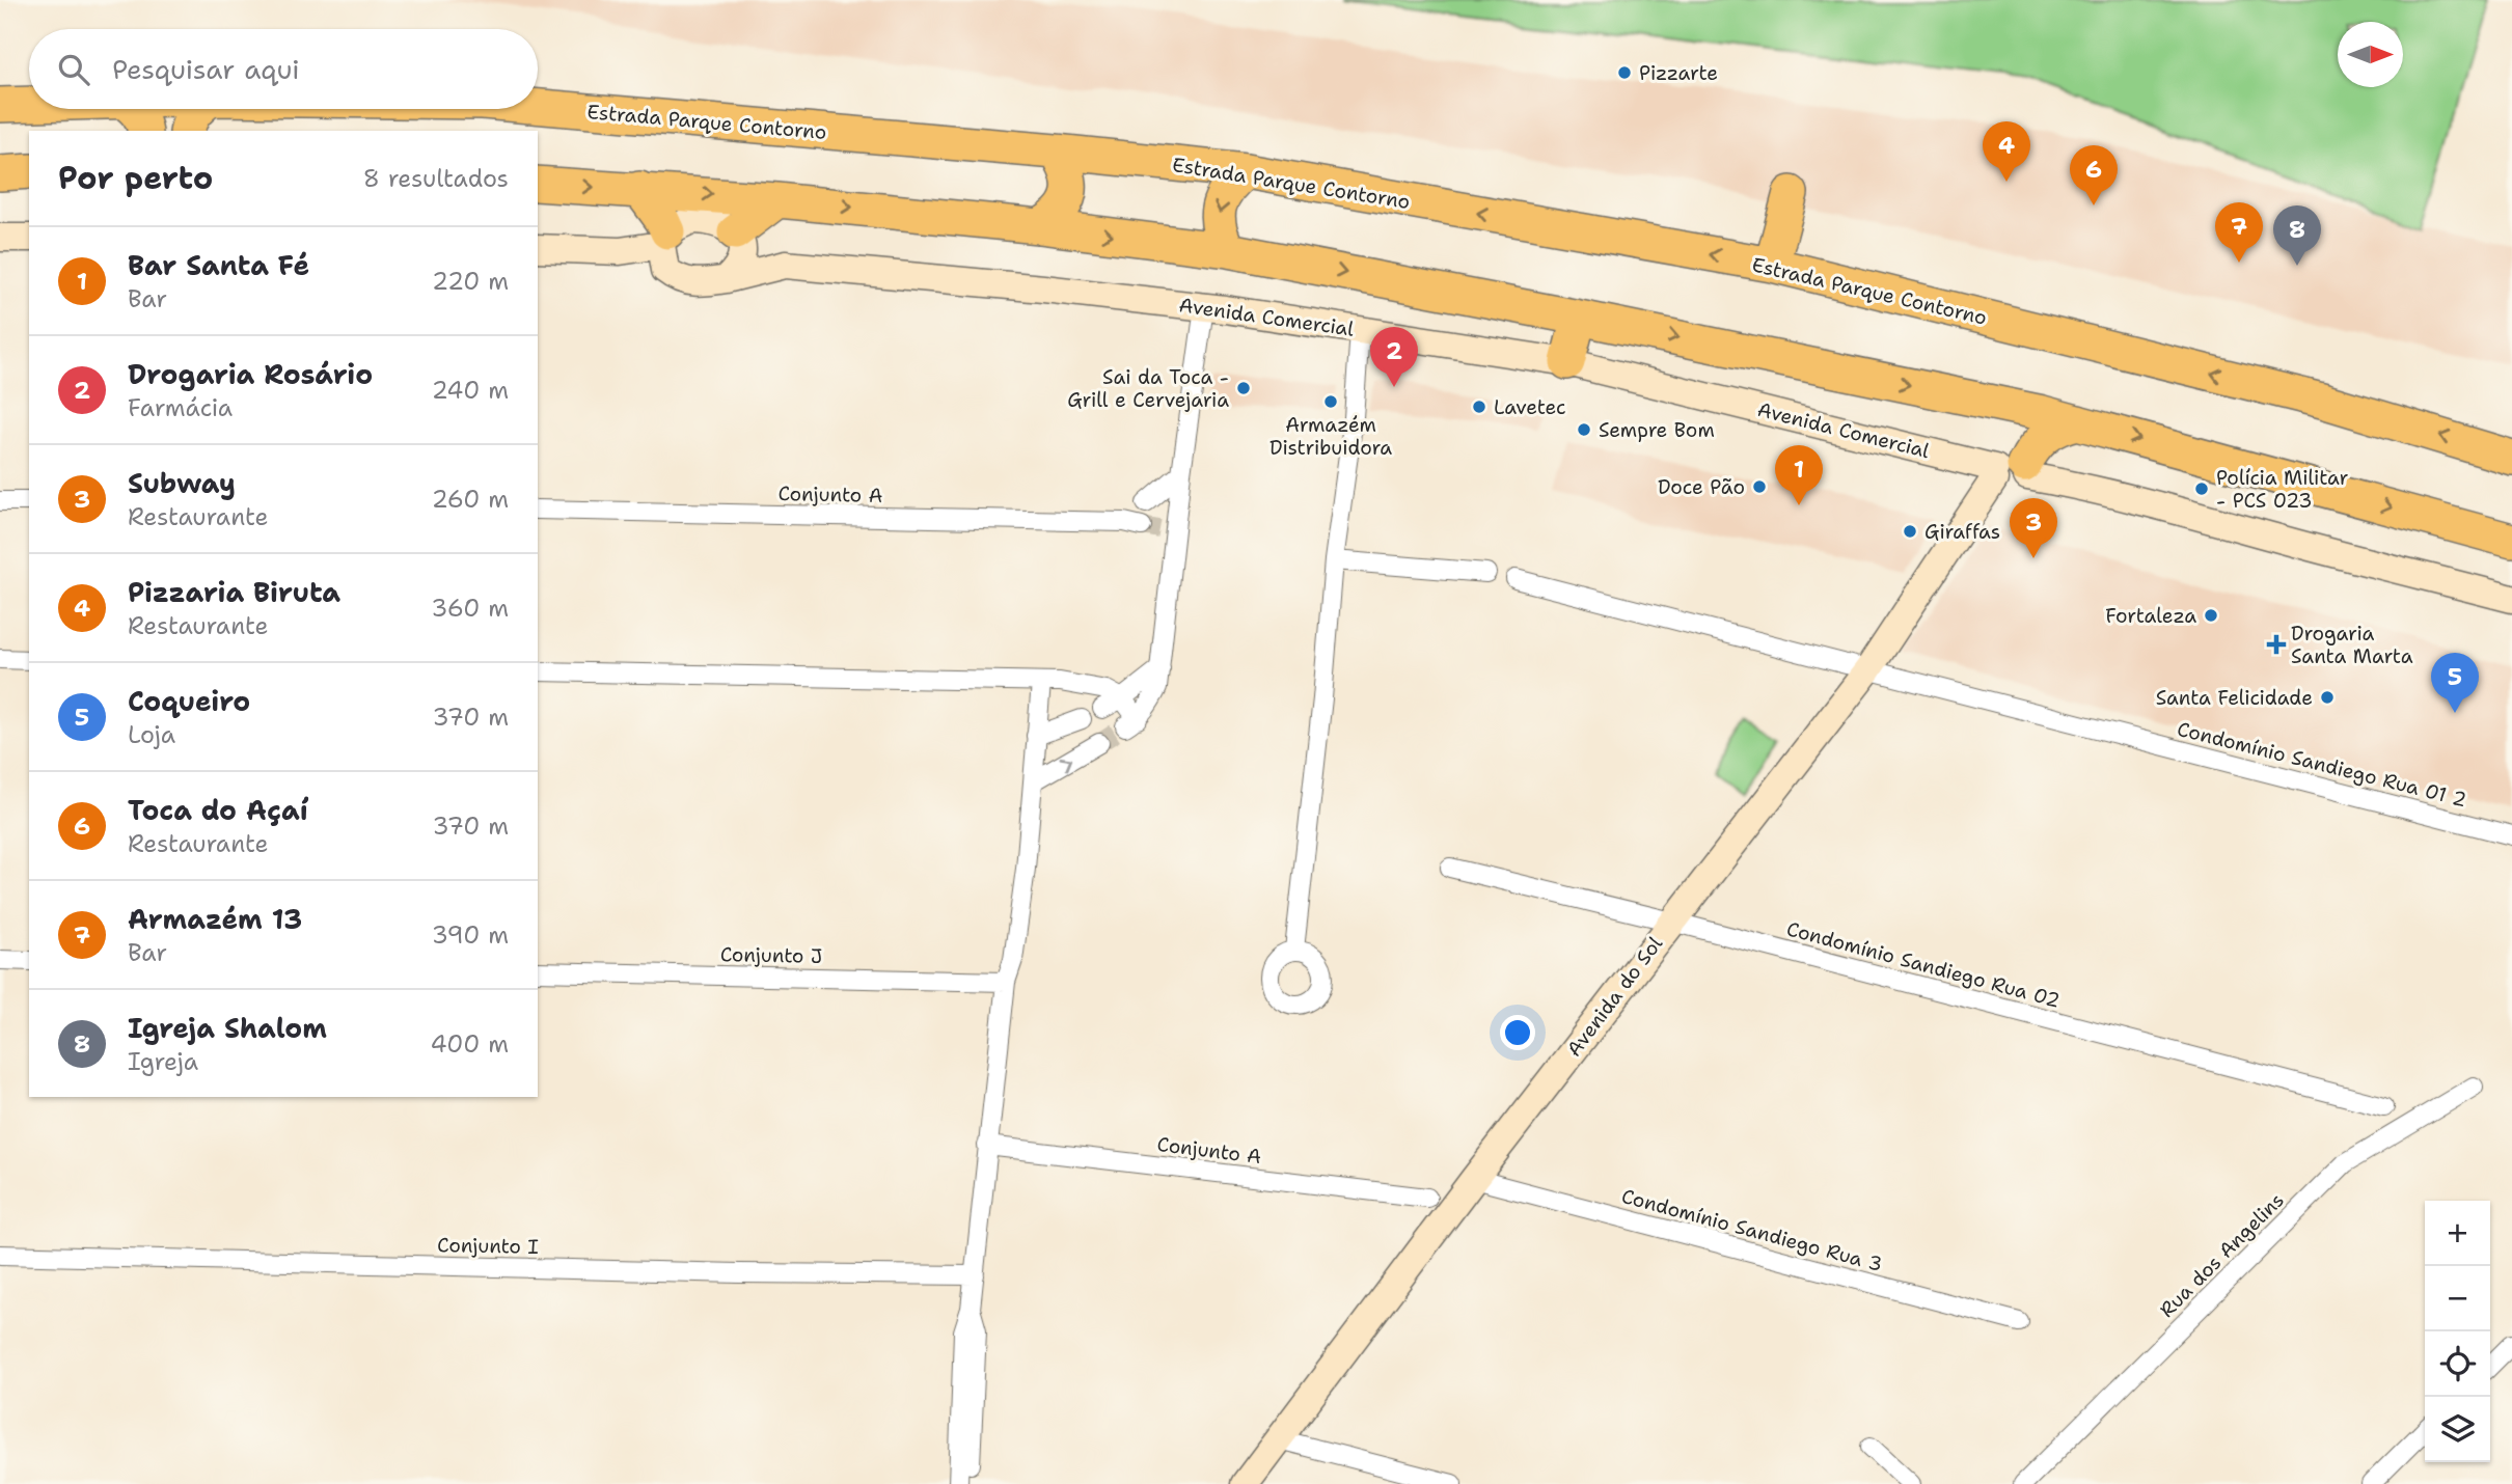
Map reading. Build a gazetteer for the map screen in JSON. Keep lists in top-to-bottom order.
{
  "streets": {
    "highway": ["Estrada Parque Contorno"],
    "street": [
      "Avenida Comercial",
      "Conjunto A",
      "Condomínio Sandiego Rua 01 2",
      "Conjunto J",
      "Condomínio Sandiego Rua 02",
      "Avenida do Sol",
      "Condomínio Sandiego Rua 3",
      "Conjunto I",
      "Rua dos Angelins"
    ]
  },
  "crossings": [
    ["Avenida Comercial", "Avenida do Sol"],
    ["Condomínio Sandiego Rua 01 2", "Avenida do Sol"],
    ["Condomínio Sandiego Rua 02", "Avenida do Sol"],
    ["Avenida do Sol", "Condomínio Sandiego Rua 3"]
  ],
  "places": {
    "other": [
      "Pizzarte",
      "Sai da Toca - Grill e Cervejaria",
      "Armazém Distribuidora",
      "Lavetec",
      "Sempre Bom",
      "Doce Pão",
      "Polícia Militar - PCS 023",
      "Giraffas",
      "Fortaleza",
      "Santa Felicidade"
    ],
    "health": ["Drogaria Santa Marta"]
  },
  "north": "right",
  "page": {
    "search": "Pesquisar aqui",
    "pins": [
      "4",
      "6",
      "7",
      "8",
      "2",
      "1",
      "3",
      "5"
    ],
    "heading": ["Por perto", "8 resultados"],
    "list": [
      {
        "mark": "1",
        "name": "Bar Santa Fé",
        "note": "Bar",
        "value": "220 m"
      },
      {
        "mark": "2",
        "name": "Drogaria Rosário",
        "note": "Farmácia",
        "value": "240 m"
      },
      {
        "mark": "3",
        "name": "Subway",
        "note": "Restaurante",
        "value": "260 m"
      },
      {
        "mark": "4",
        "name": "Pizzaria Biruta",
        "note": "Restaurante",
        "value": "360 m"
      },
      {
        "mark": "5",
        "name": "Coqueiro",
        "note": "Loja",
        "value": "370 m"
      },
      {
        "mark": "6",
        "name": "Toca do Açaí",
        "note": "Restaurante",
        "value": "370 m"
      },
      {
        "mark": "7",
        "name": "Armazém 13",
        "note": "Bar",
        "value": "390 m"
      },
      {
        "mark": "8",
        "name": "Igreja Shalom",
        "note": "Igreja",
        "value": "400 m"
      }
    ],
    "map_buttons": ["+", "−"]
  }
}
